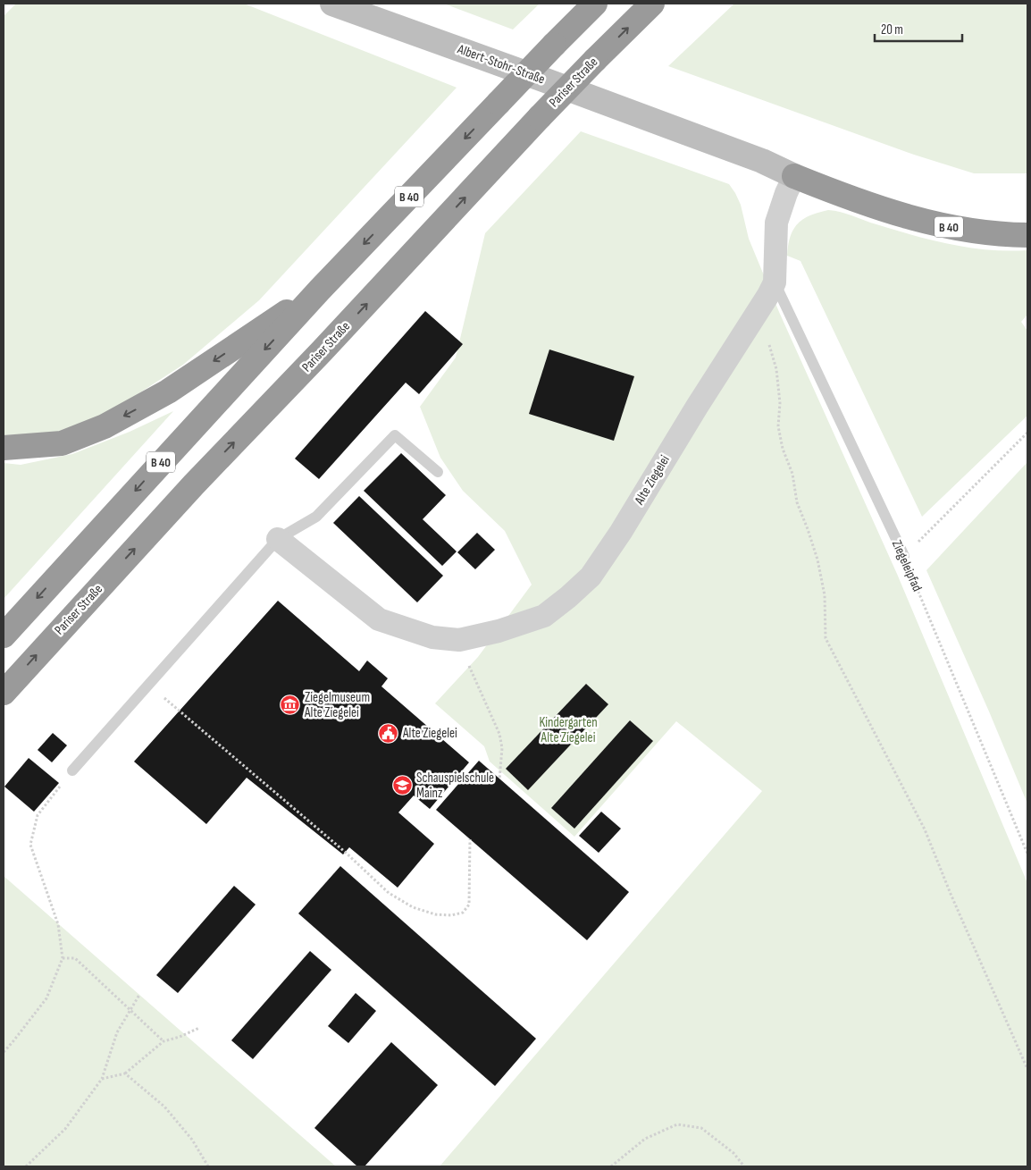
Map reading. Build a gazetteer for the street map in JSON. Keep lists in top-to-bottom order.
{
  "streets": {
    "highway": ["Pariser Straße", "B 40"],
    "street": ["Albert-Stohr-Straße", "Alte Ziegelei"],
    "lane": ["Ziegeleipfad"]
  },
  "crossings": [
    ["Albert-Stohr-Straße", "B 40"],
    ["Albert-Stohr-Straße", "Alte Ziegelei"],
    ["B 40", "Alte Ziegelei"],
    ["Alte Ziegelei", "Ziegeleipfad"]
  ],
  "parks": ["Kindergarten Alte Ziegelei"],
  "places": {
    "museum": ["Ziegelmuseum Alte Ziegelei"],
    "public building": ["Alte Ziegelei"],
    "school or university": ["Schauspielschule Mainz"]
  },
  "scale_bar": "20 m"
}
